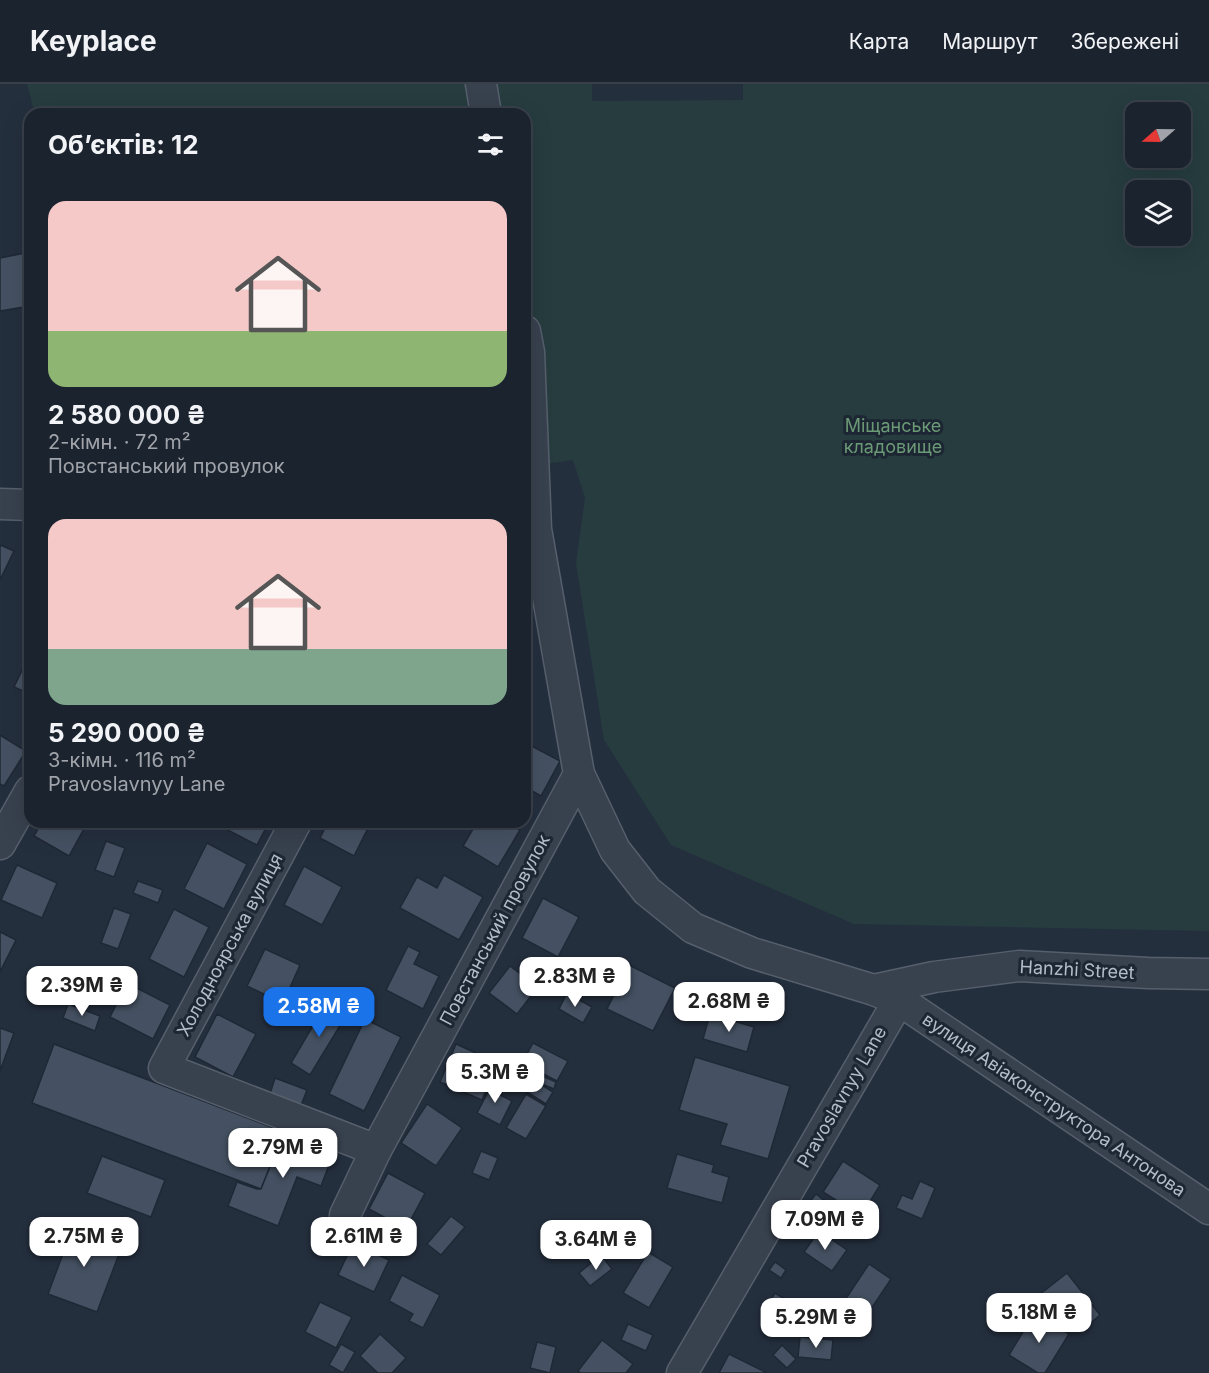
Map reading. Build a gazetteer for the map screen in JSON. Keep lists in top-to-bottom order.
{
  "streets": {
    "street": [
      "Повстанський провулок",
      "Холодноярська вулиця",
      "Hanzhi Street",
      "Pravoslavnyy Lane",
      "вулиця Авіаконструктора Антонова"
    ]
  },
  "crossings": [
    ["Повстанський провулок", "Холодноярська вулиця"],
    ["Hanzhi Street", "Pravoslavnyy Lane"],
    ["Hanzhi Street", "вулиця Авіаконструктора Антонова"],
    ["Pravoslavnyy Lane", "вулиця Авіаконструктора Антонова"]
  ],
  "parks": ["Міщанське кладовище"],
  "north": "left",
  "page": {
    "header": "Keyplace",
    "nav": ["Карта", "Маршрут", "Збережені"],
    "heading": "Об’єктів: 12",
    "list": [
      {
        "name": "2 580 000 ₴",
        "note": "2-кімн. · 72 m² · Повстанський провулок"
      },
      {
        "name": "5 290 000 ₴",
        "note": "3-кімн. · 116 m² · Pravoslavnyy Lane"
      }
    ],
    "price": [
      "2.83M ₴",
      "2.39M ₴",
      "2.68M ₴",
      "2.58M ₴",
      "5.3M ₴",
      "2.79M ₴",
      "7.09M ₴",
      "2.75M ₴",
      "2.61M ₴",
      "3.64M ₴",
      "5.18M ₴",
      "5.29M ₴"
    ]
  }
}
